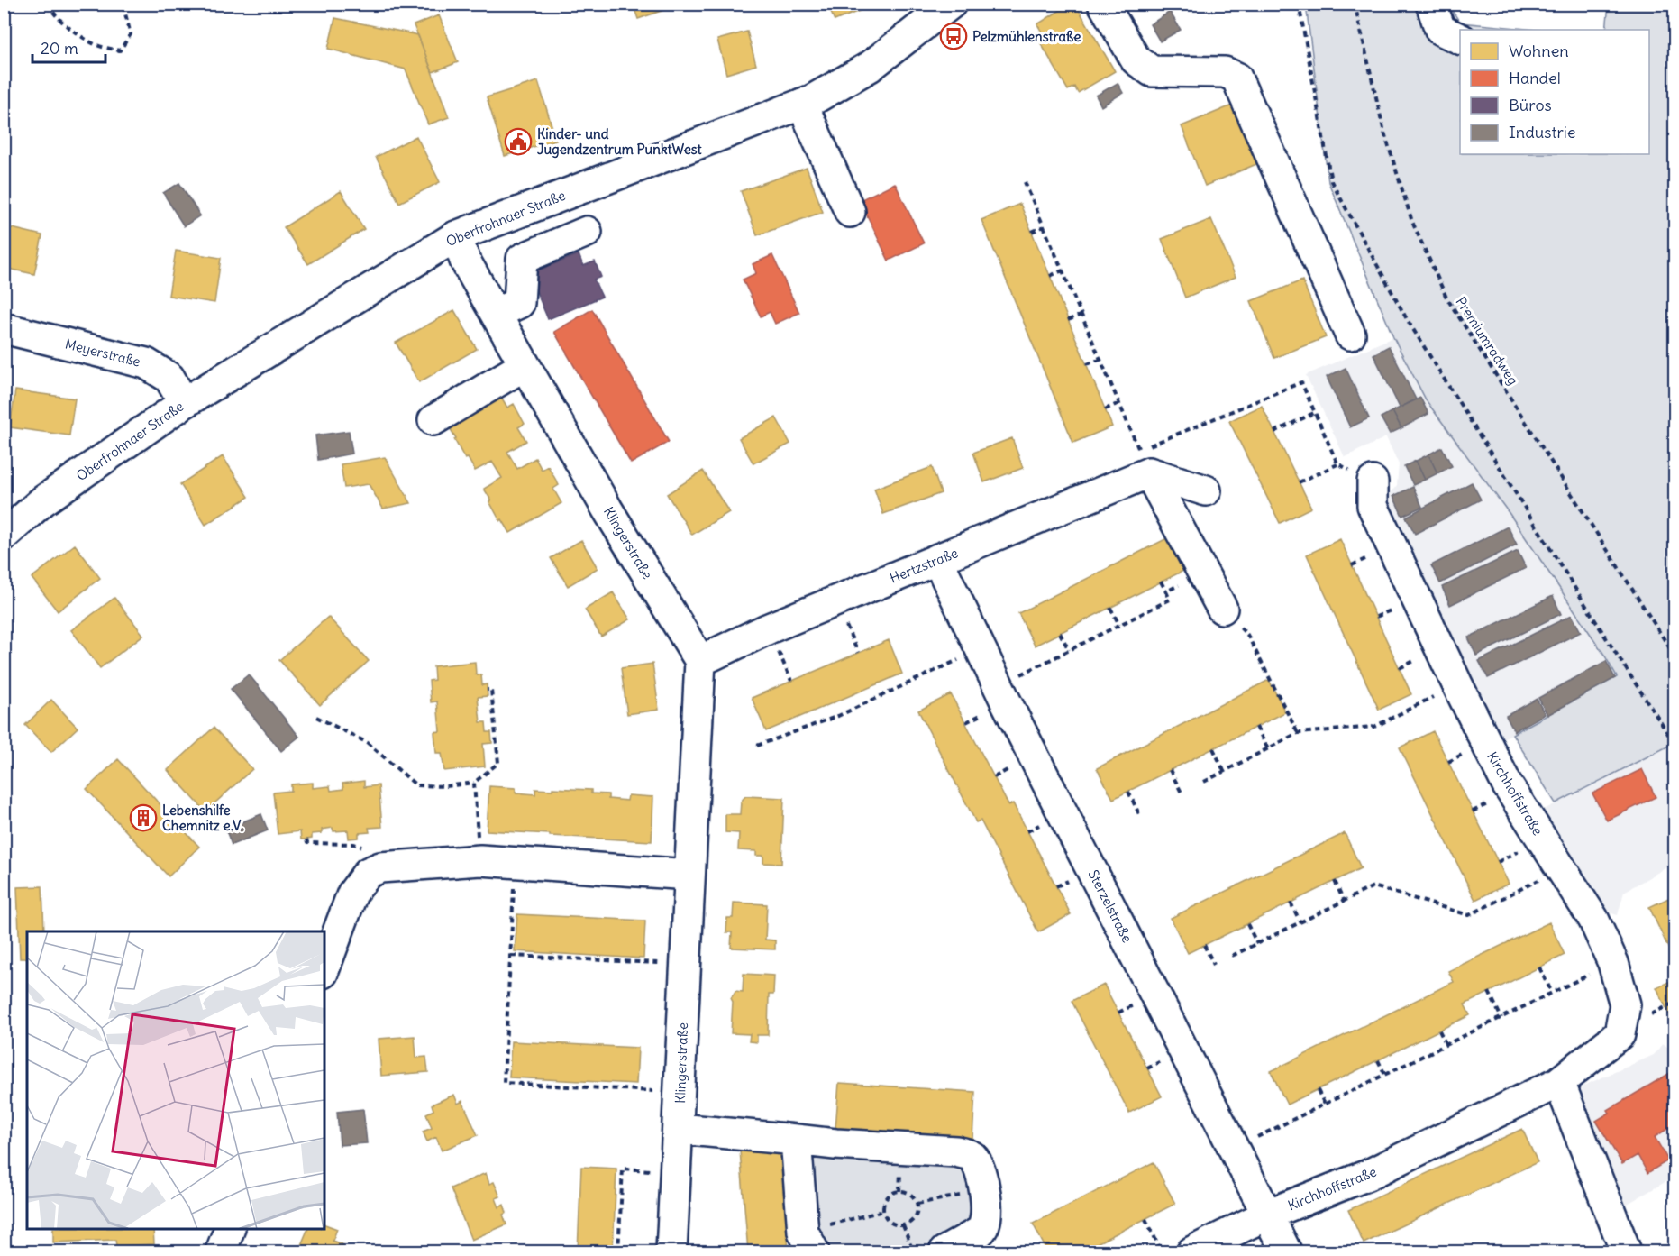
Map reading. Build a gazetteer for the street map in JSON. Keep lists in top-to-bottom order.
{
  "streets": {
    "street": [
      "Oberfrohnaer Straße",
      "Meyerstraße",
      "Klingerstraße",
      "Hertzstraße",
      "Kirchhoffstraße",
      "Sterzelstraße"
    ],
    "path": ["Premiumradweg"]
  },
  "crossings": [
    ["Oberfrohnaer Straße", "Meyerstraße"],
    ["Oberfrohnaer Straße", "Klingerstraße"],
    ["Klingerstraße", "Hertzstraße"],
    ["Hertzstraße", "Sterzelstraße"],
    ["Kirchhoffstraße", "Sterzelstraße"]
  ],
  "places": {
    "bus stop": ["Pelzmühlenstraße"],
    "public building": ["Kinder- und Jugendzentrum PunktWest"],
    "building": ["Lebenshilfe Chemnitz e.V."]
  },
  "legend": [
    "Wohnen",
    "Handel",
    "Büros",
    "Industrie"
  ],
  "scale_bar": "20 m"
}
